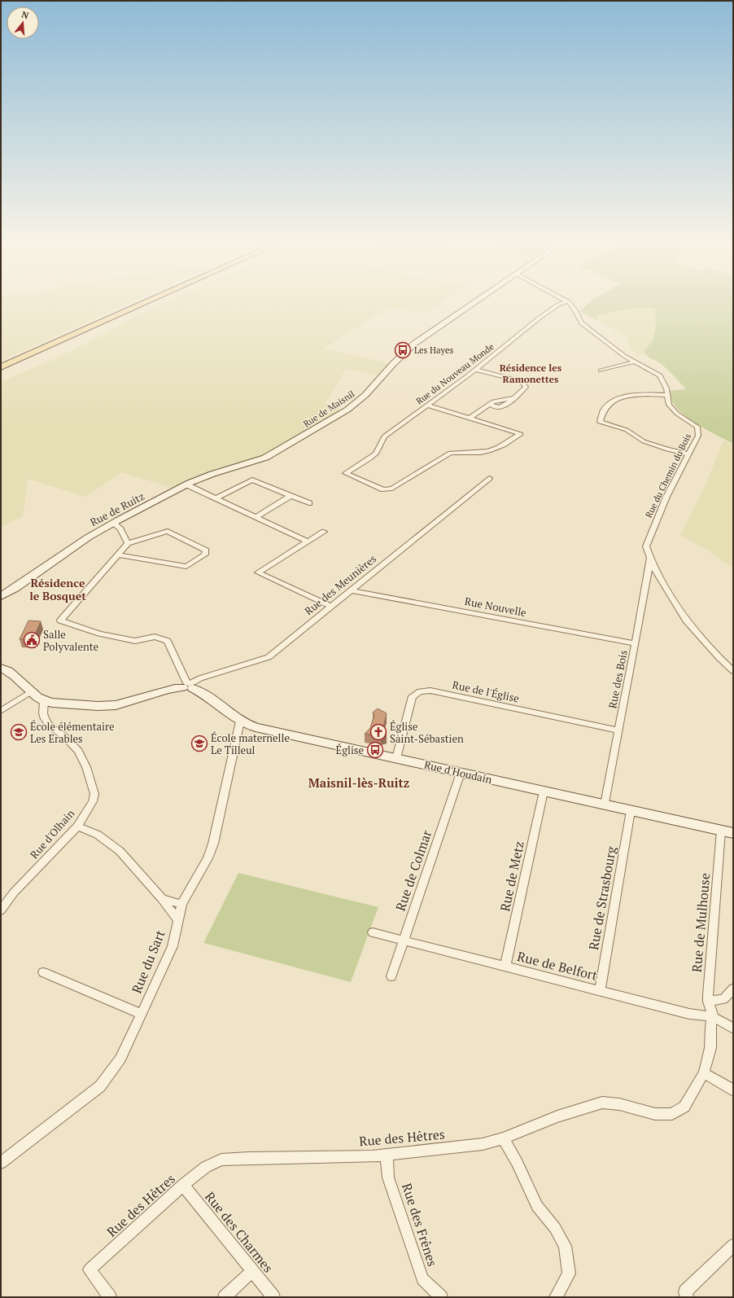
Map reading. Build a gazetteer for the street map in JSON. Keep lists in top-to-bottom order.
{
  "streets": {
    "street": [
      "Rue du Nouveau Monde",
      "Rue de Maisnil",
      "Rue du Chemin du Bois",
      "Rue de Ruitz",
      "Rue des Meunières",
      "Rue Nouvelle",
      "Rue des Bois",
      "Rue de l'Église",
      "Rue d'Houdain",
      "Rue d'Olhain",
      "Rue de Colmar",
      "Rue de Metz",
      "Rue de Strasbourg",
      "Rue de Mulhouse",
      "Rue du Sart",
      "Rue de Belfort",
      "Rue des Hêtres",
      "Rue des Frênes",
      "Rue des Charmes"
    ]
  },
  "crossings": [
    ["Rue de Maisnil", "Rue de Ruitz"],
    ["Rue du Chemin du Bois", "Rue des Bois"],
    ["Rue des Meunières", "Rue Nouvelle"],
    ["Rue des Meunières", "Rue d'Houdain"],
    ["Rue Nouvelle", "Rue des Bois"],
    ["Rue des Bois", "Rue de l'Église"],
    ["Rue des Bois", "Rue d'Houdain"],
    ["Rue de l'Église", "Rue d'Houdain"],
    ["Rue d'Houdain", "Rue de Colmar"],
    ["Rue d'Houdain", "Rue de Metz"],
    ["Rue d'Houdain", "Rue de Strasbourg"],
    ["Rue d'Houdain", "Rue de Mulhouse"],
    ["Rue d'Houdain", "Rue du Sart"],
    ["Rue de Colmar", "Rue de Belfort"],
    ["Rue de Metz", "Rue de Belfort"],
    ["Rue de Strasbourg", "Rue de Belfort"],
    ["Rue de Mulhouse", "Rue de Belfort"],
    ["Rue de Mulhouse", "Rue des Hêtres"],
    ["Rue de Belfort", "Rue des Hêtres"],
    ["Rue des Hêtres", "Rue des Frênes"],
    ["Rue des Hêtres", "Rue des Charmes"]
  ],
  "districts": ["Résidence les Ramonettes", "Résidence le Bosquet", "Maisnil-lès-Ruitz"],
  "places": {
    "bus stop": ["Les Hayes", "Église"],
    "public building": ["Salle Polyvalente"],
    "school or university": ["École élémentaire Les Erables", "École maternelle Le Tilleul"],
    "church": ["Église Saint-Sébastien"]
  },
  "north": "top"
}
